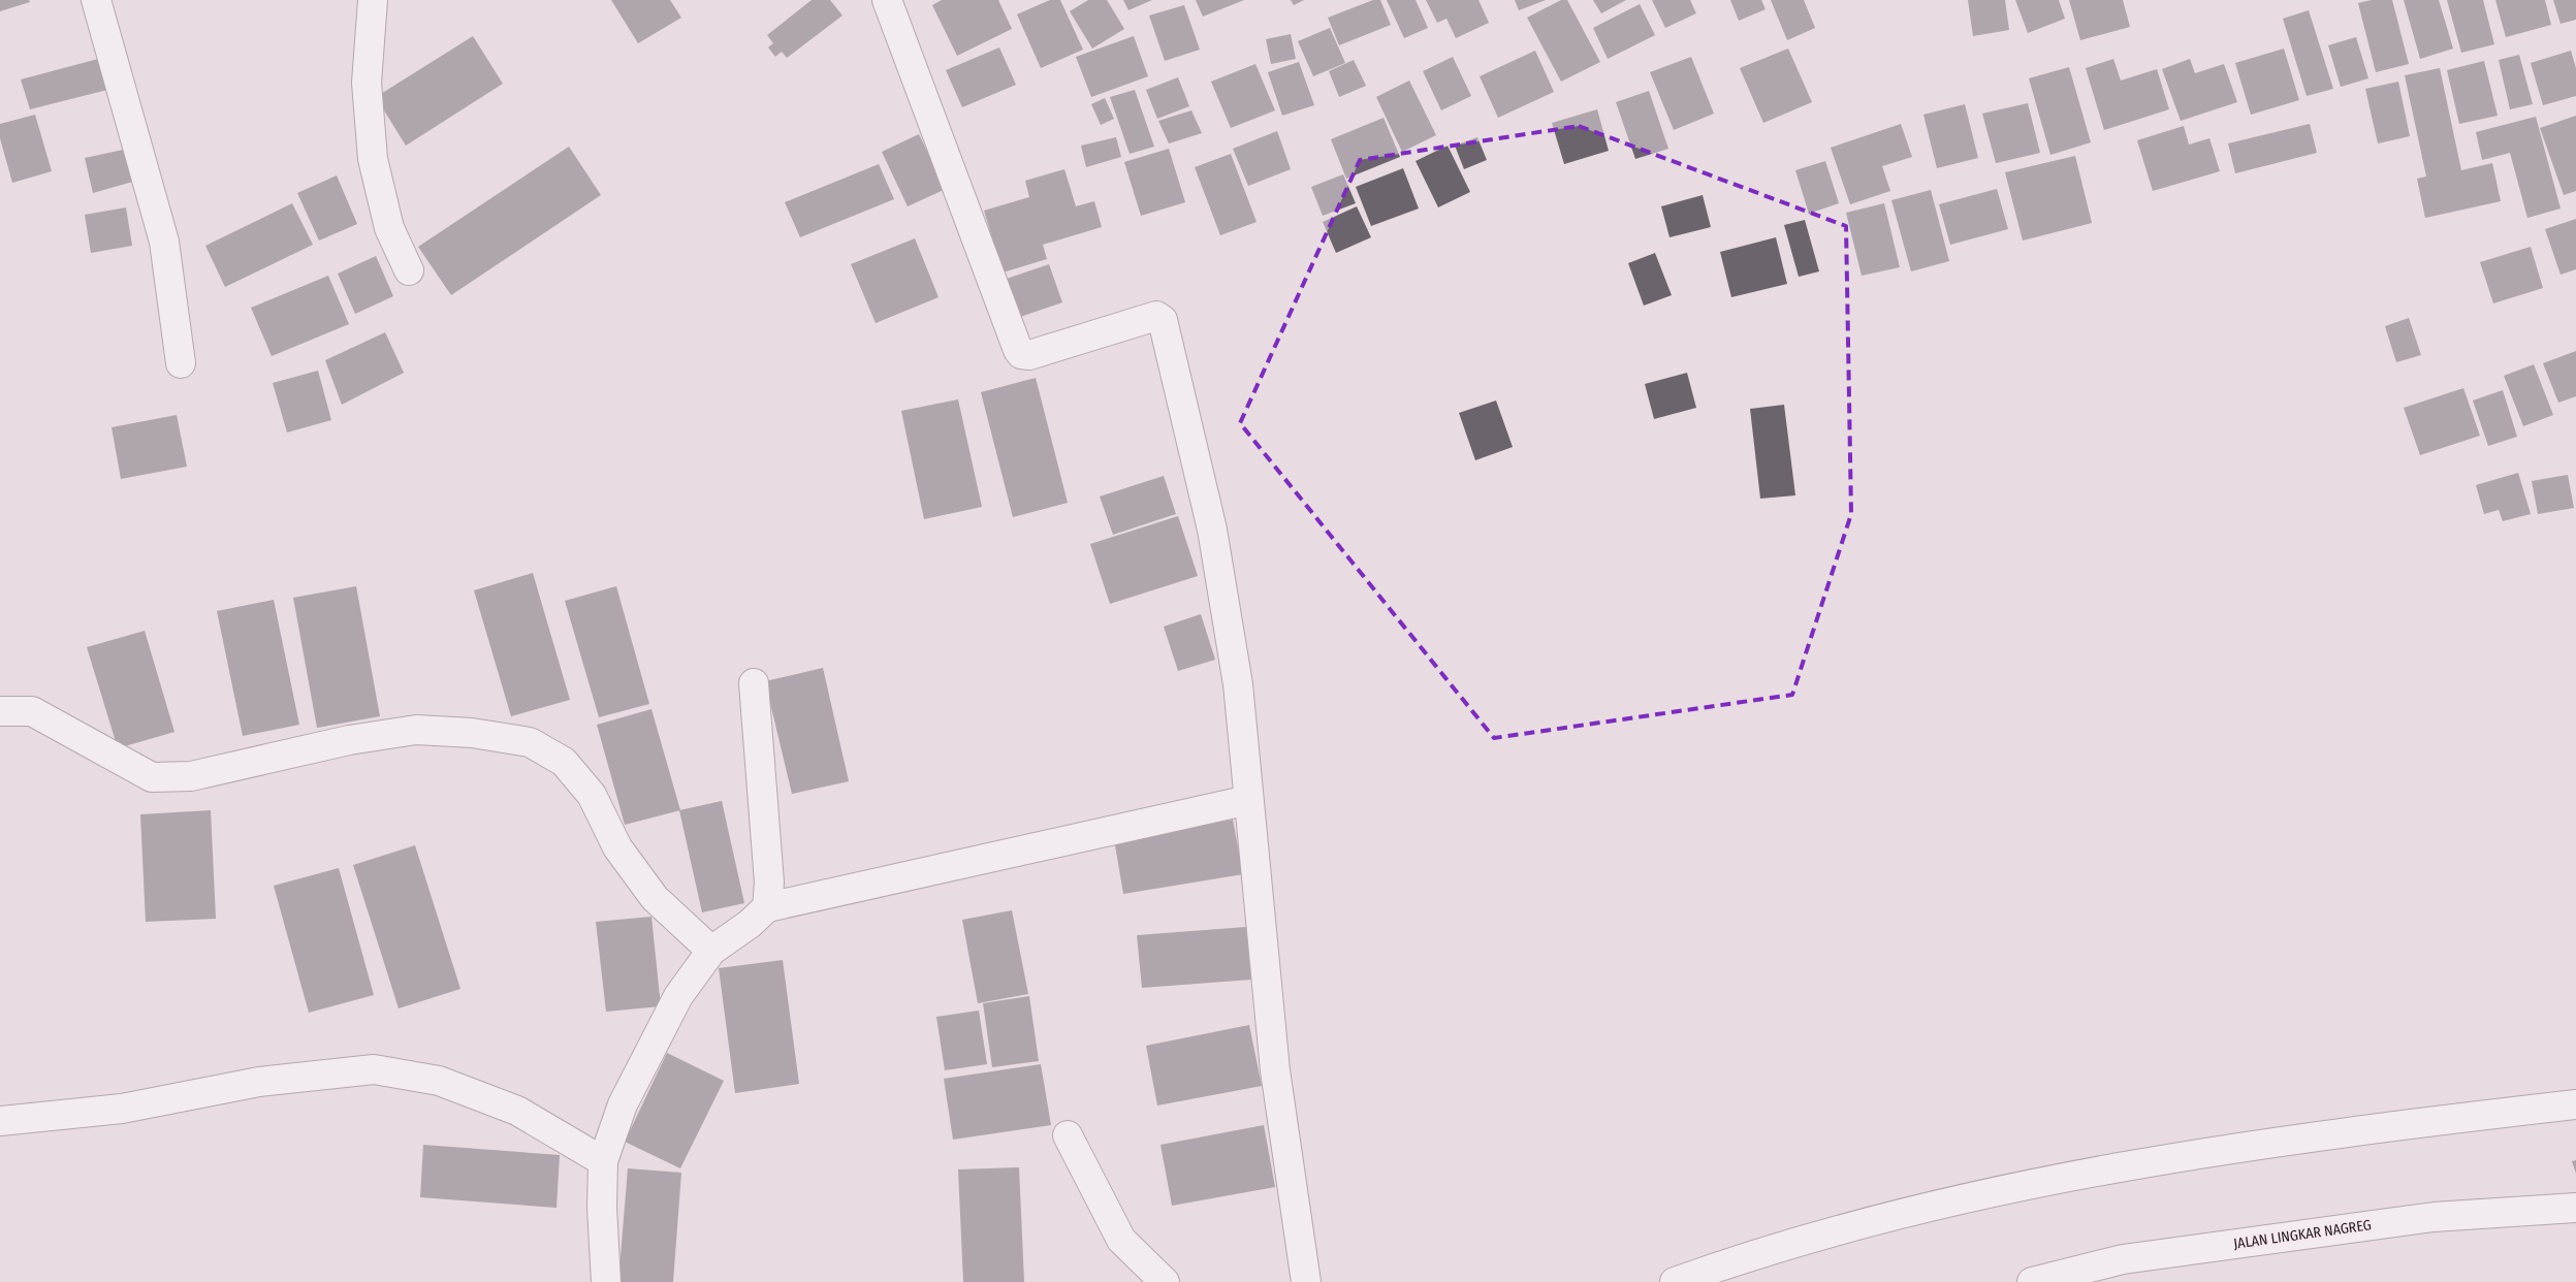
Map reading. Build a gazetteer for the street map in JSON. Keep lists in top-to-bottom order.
{
  "streets": {
    "main road": ["JALAN LINGKAR NAGREG"]
  }
}
